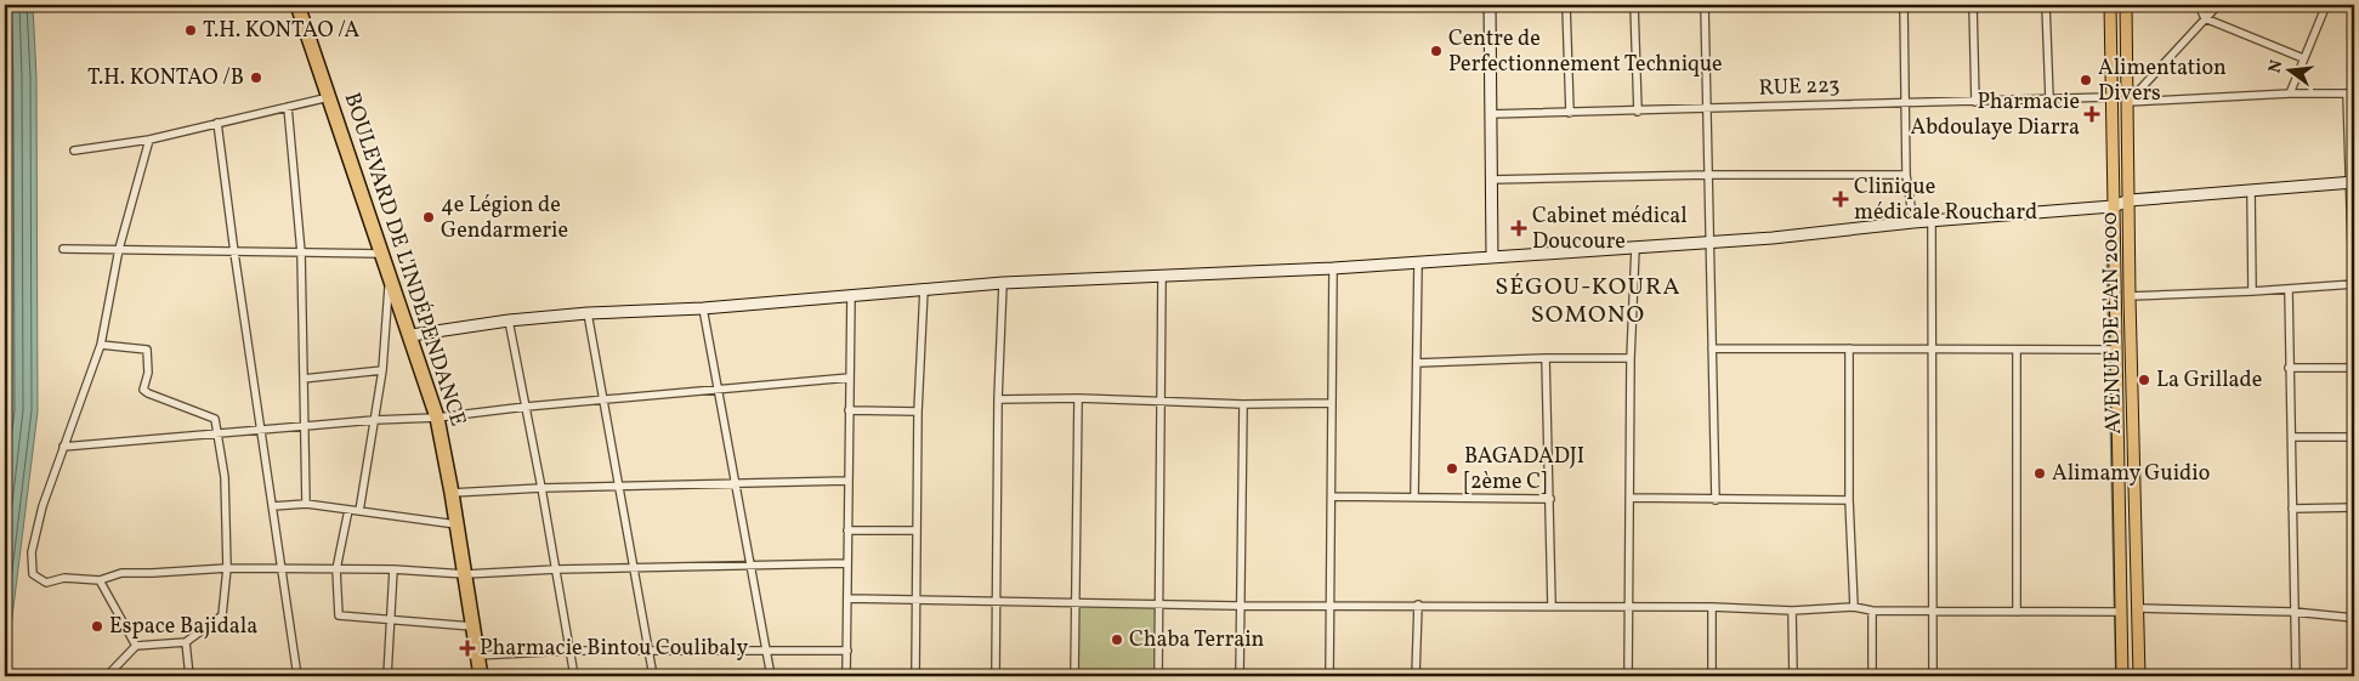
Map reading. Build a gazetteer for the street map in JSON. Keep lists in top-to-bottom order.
{
  "streets": {
    "highway": ["BOULEVARD DE L'INDÉPENDANCE"],
    "main road": ["AVENUE DE L'AN 2000"],
    "street": ["RUE 223"]
  },
  "crossings": [
    ["RUE 223", "AVENUE DE L'AN 2000"]
  ],
  "districts": ["SÉGOU-KOURA SOMONO"],
  "places": {
    "other": [
      "T.H. KONTAO /A",
      "Centre de Perfectionnement Technique",
      "T.H. KONTAO /B",
      "Alimentation Divers",
      "4e Légion de Gendarmerie",
      "La Grillade",
      "BAGADADJI [2ème C]",
      "Alimamy Guidio",
      "Espace Bajidala",
      "Chaba Terrain"
    ],
    "health": [
      "Pharmacie Abdoulaye Diarra",
      "Clinique médicale Rouchard",
      "Cabinet médical Doucoure",
      "Pharmacie Bintou Coulibaly"
    ]
  },
  "north": "left"
}
